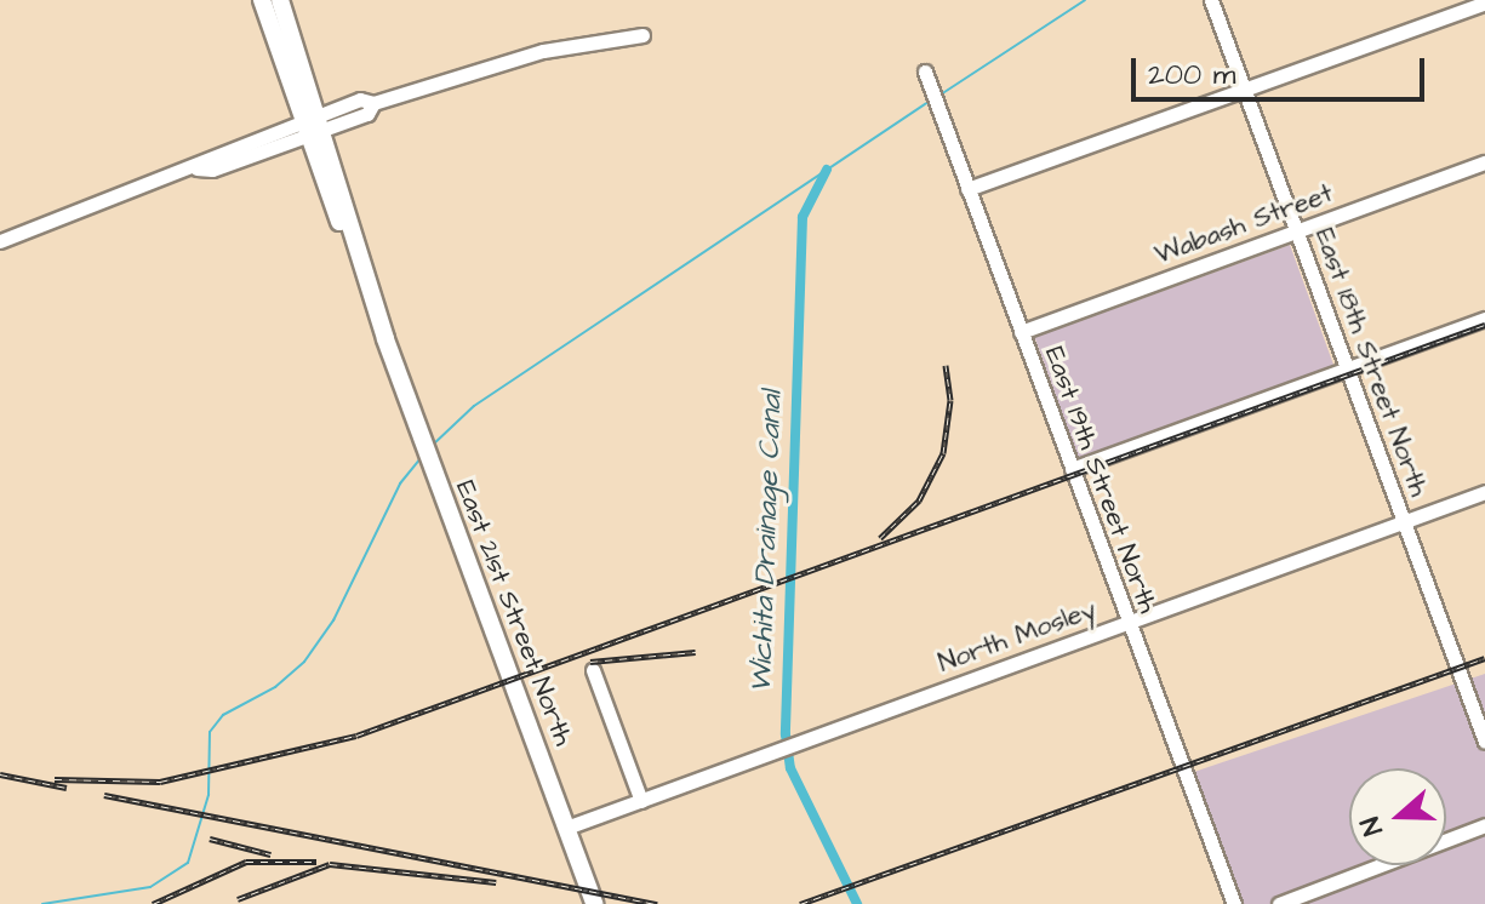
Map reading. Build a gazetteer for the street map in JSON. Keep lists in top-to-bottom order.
{
  "streets": {
    "main road": ["East 21st Street North"],
    "street": [
      "Wabash Street",
      "East 18th Street North",
      "East 19th Street North",
      "North Mosley"
    ]
  },
  "crossings": [
    ["Wabash Street", "East 18th Street North"],
    ["Wabash Street", "East 19th Street North"],
    ["East 18th Street North", "North Mosley"],
    ["East 19th Street North", "North Mosley"],
    ["East 21st Street North", "North Mosley"]
  ],
  "water": ["Wichita Drainage Canal"],
  "scale_bar": "200 m",
  "north": "left"
}
